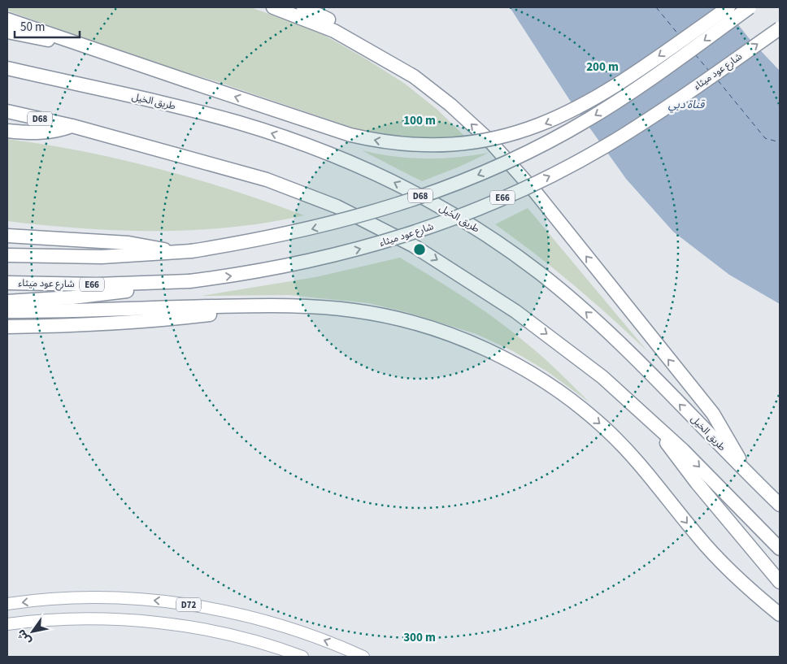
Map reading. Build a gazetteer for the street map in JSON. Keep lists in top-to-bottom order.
{
  "streets": {
    "highway": [
      "شارع عود ميثاء",
      "طريق الخيل",
      "D68",
      "E66"
    ],
    "main road": ["D72"]
  },
  "water": ["قناة دبي"],
  "scale_bar": "50 m",
  "north": "bottom left",
  "rings": ["200 m", "100 m", "300 m"]
}
